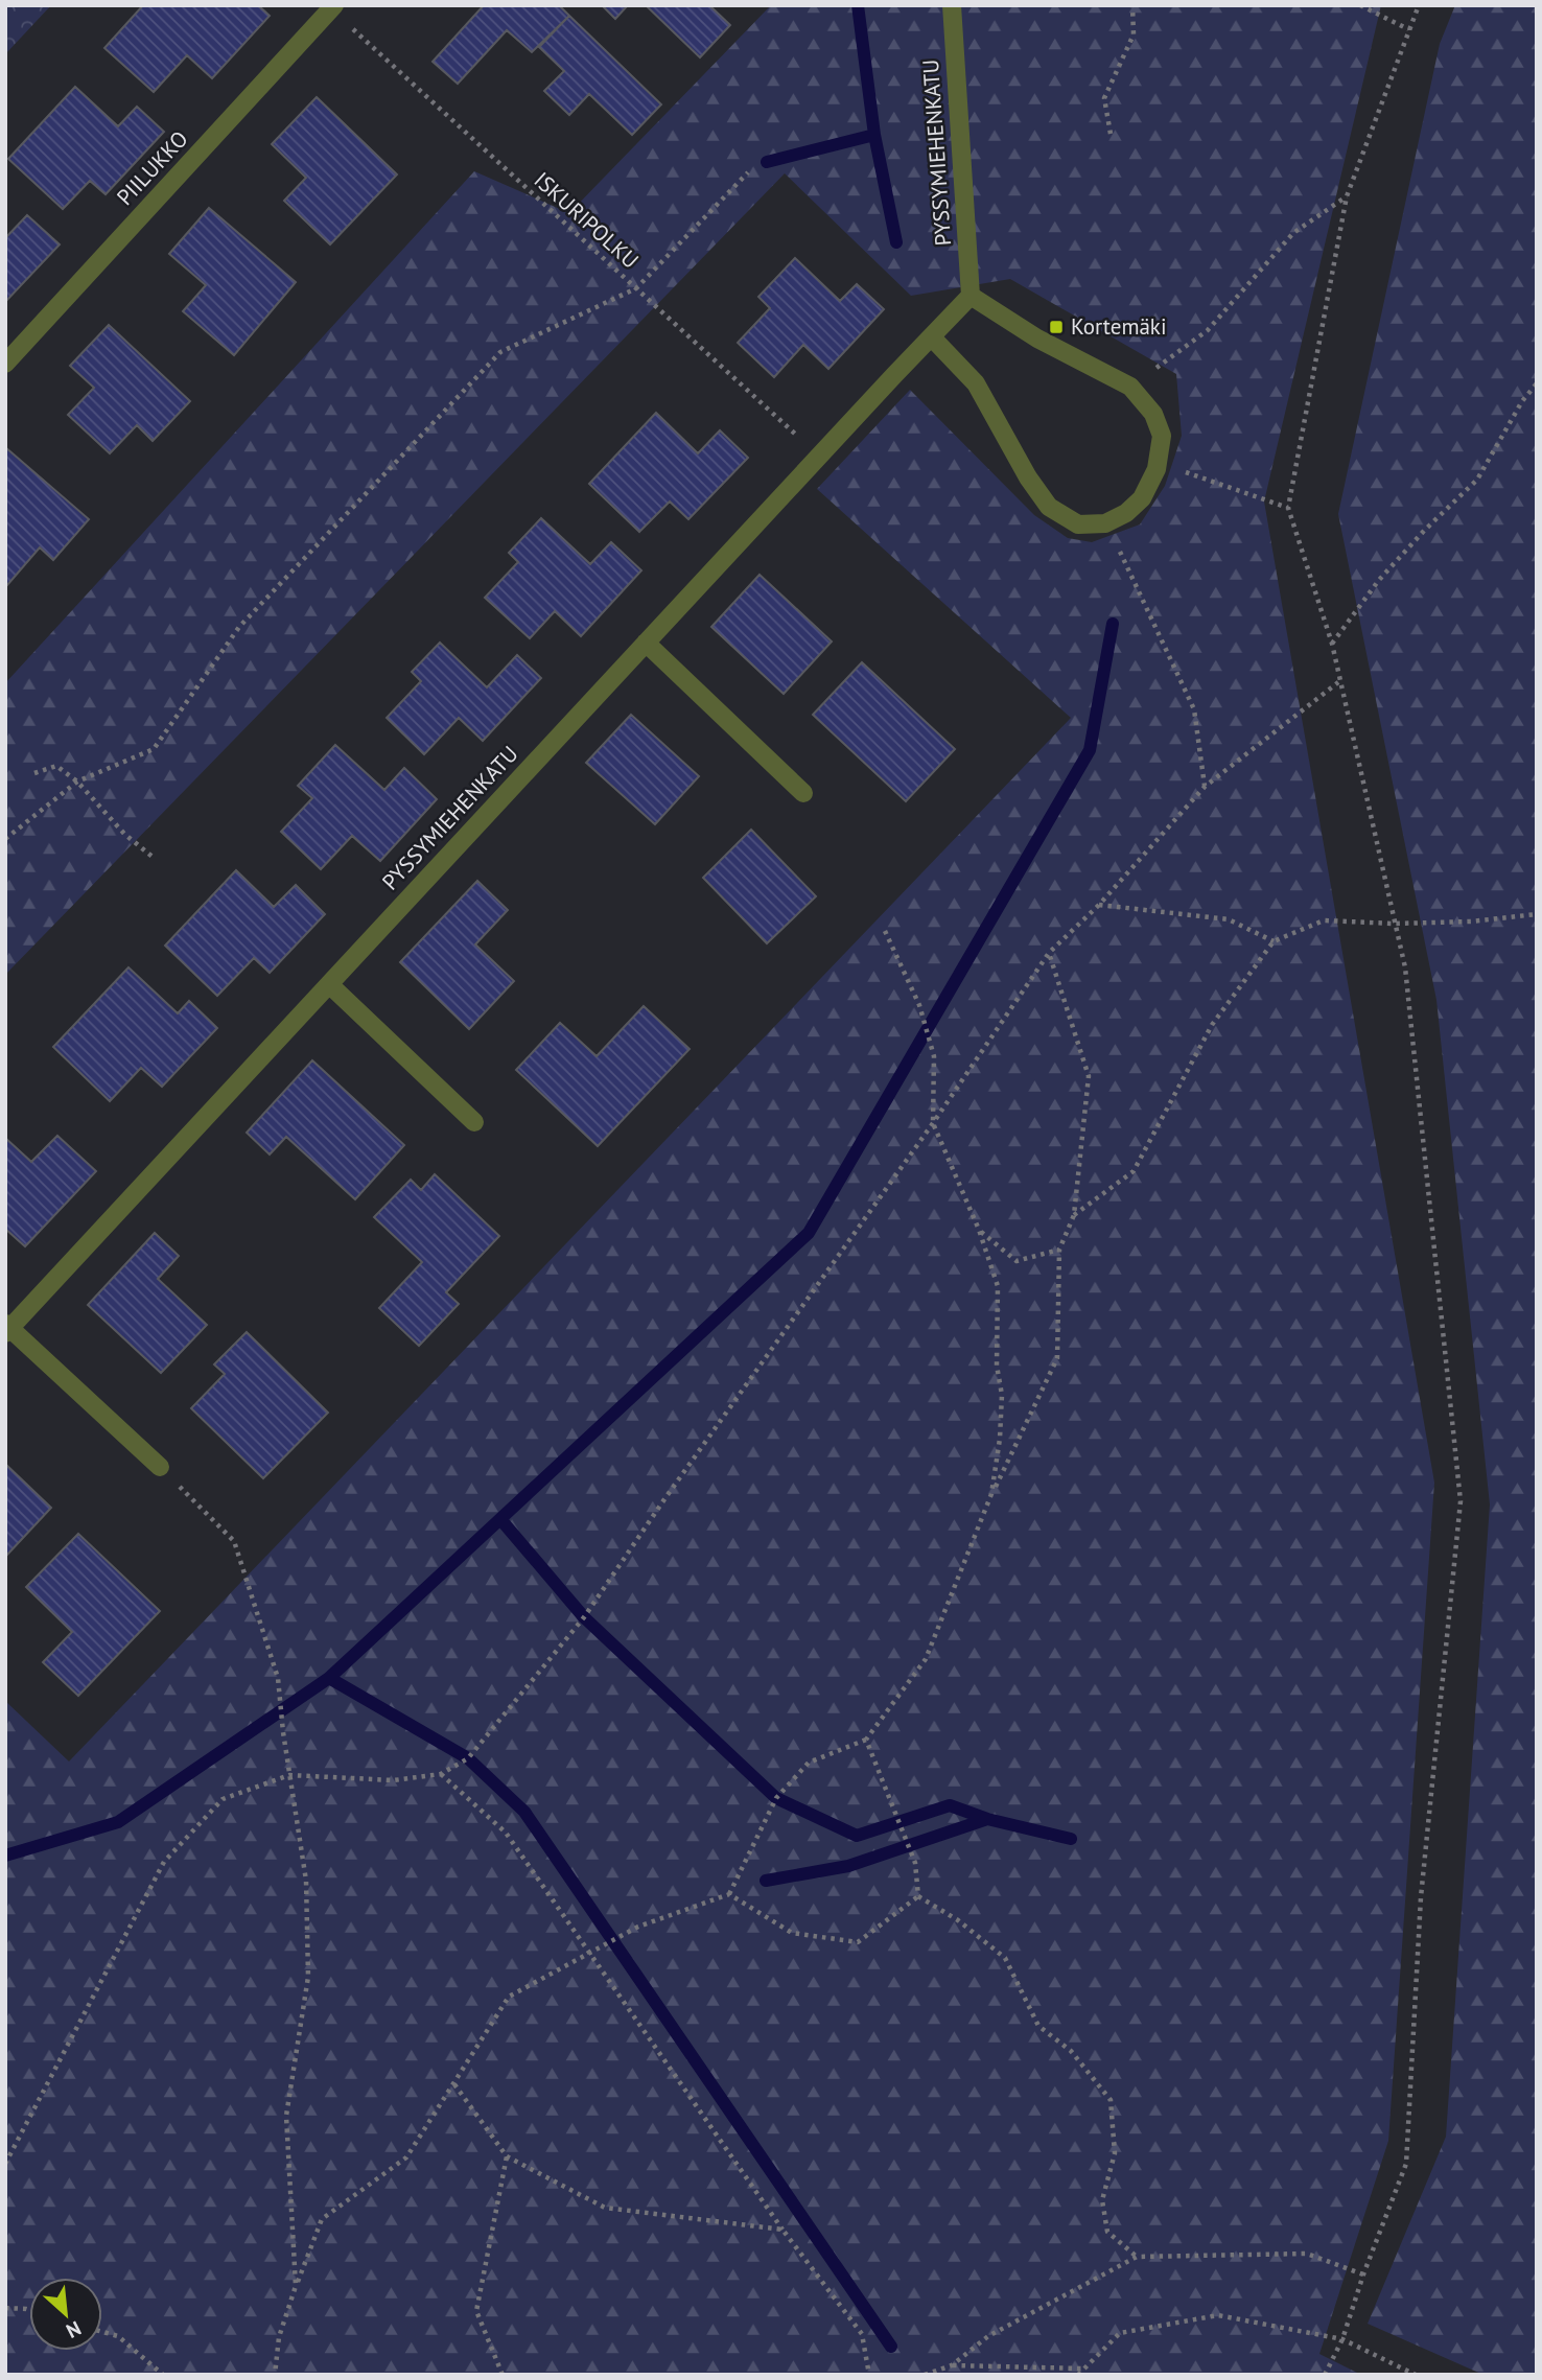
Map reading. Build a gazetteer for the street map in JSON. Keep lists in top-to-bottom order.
{
  "streets": {
    "street": ["PYSSYMIEHENKATU", "PIILUKKO"],
    "path": ["ISKURIPOLKU"]
  },
  "crossings": [
    ["PYSSYMIEHENKATU", "ISKURIPOLKU"],
    ["PIILUKKO", "ISKURIPOLKU"]
  ],
  "places": {
    "transit": ["Kortemäki"]
  },
  "north": "bottom right"
}
